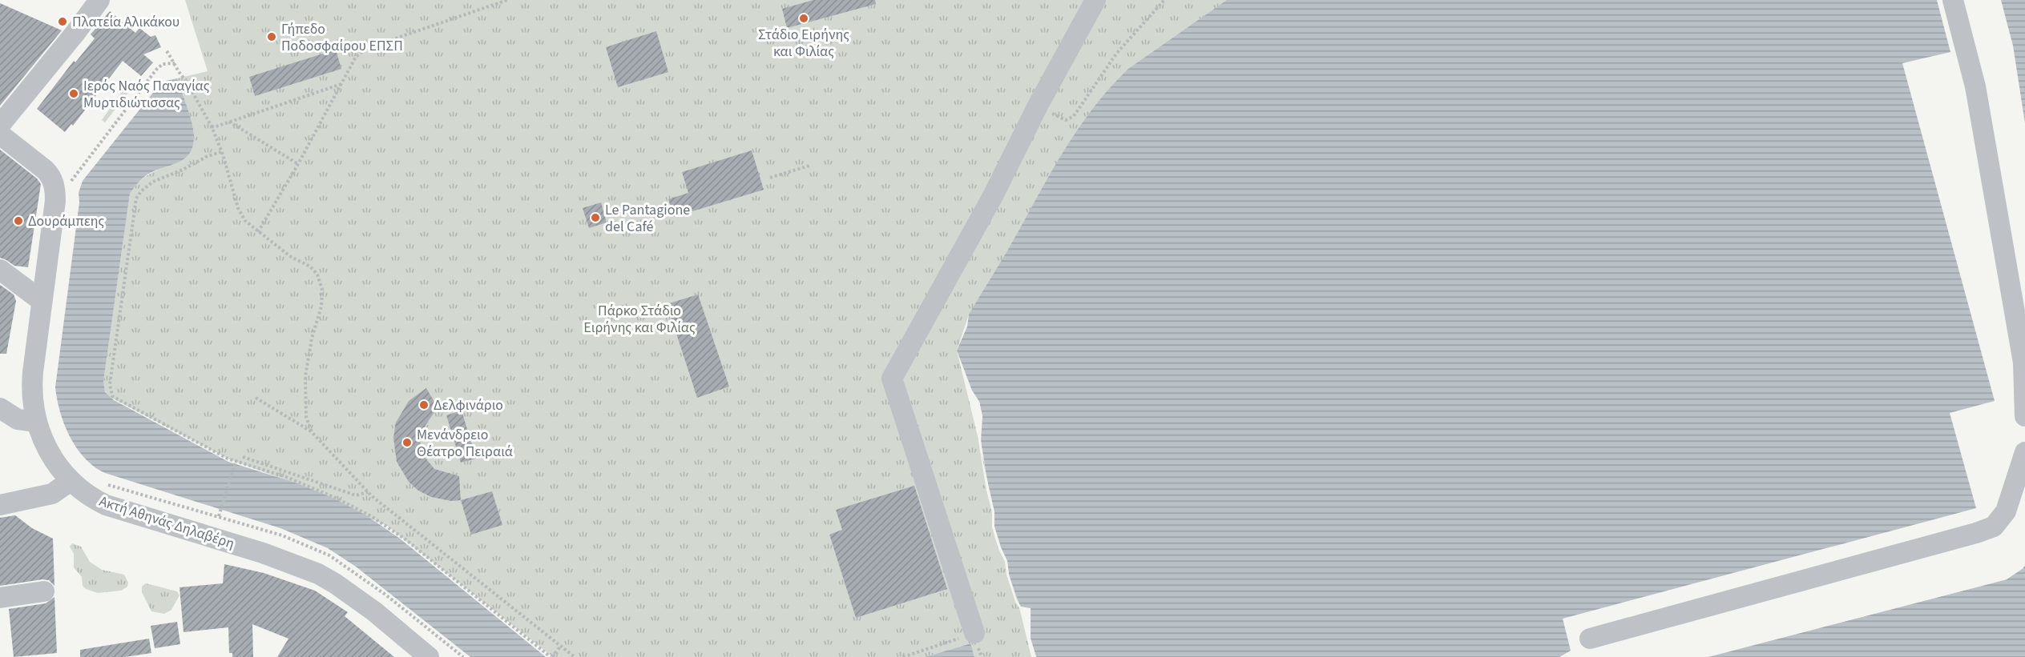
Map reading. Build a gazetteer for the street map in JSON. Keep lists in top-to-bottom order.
{
  "streets": {
    "street": ["Ακτή Αθηνάς Δηλαβέρη"]
  },
  "parks": ["Πάρκο Στάδιο Ειρήνης και Φιλίας"],
  "places": [
    "Στάδιο Ειρήνης και Φιλίας",
    "Πλατεία Αλικάκου",
    "Γήπεδο Ποδοσφαίρου ΕΠΣΠ",
    "Ιερός Ναός Παναγίας Μυρτιδιώτισσας",
    "Le Pantagione del Café",
    "Δουράμπεης",
    "Δελφινάριο",
    "Μενάνδρειο Θέατρο Πειραιά"
  ]
}
